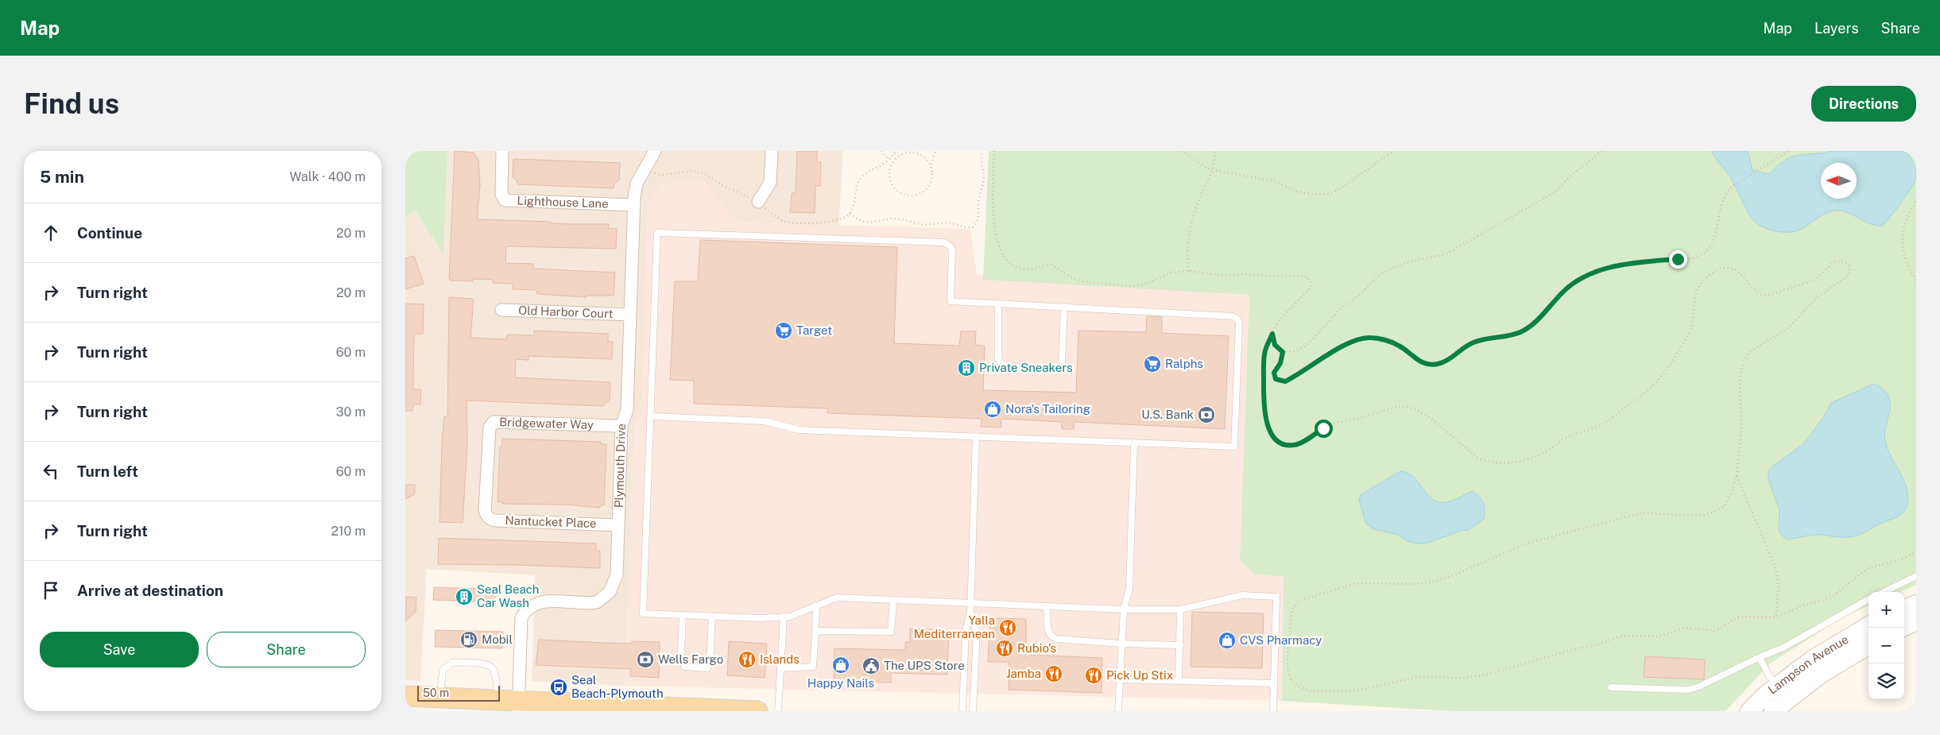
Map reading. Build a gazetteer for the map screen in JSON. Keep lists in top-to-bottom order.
{
  "streets": {
    "main road": ["Lampson Avenue"],
    "street": [
      "Lighthouse Lane",
      "Old Harbor Court",
      "Bridgewater Way",
      "Plymouth Drive",
      "Nantucket Place"
    ]
  },
  "crossings": [
    ["Lighthouse Lane", "Plymouth Drive"],
    ["Old Harbor Court", "Plymouth Drive"],
    ["Bridgewater Way", "Plymouth Drive"],
    ["Bridgewater Way", "Nantucket Place"],
    ["Plymouth Drive", "Nantucket Place"]
  ],
  "places": {
    "supermarket": ["Target", "Ralphs"],
    "building": ["Private Sneakers", "Seal Beach Car Wash"],
    "shop": ["Nora's Tailoring", "CVS Pharmacy", "Happy Nails"],
    "bank": ["U.S. Bank", "Wells Fargo"],
    "restaurant": [
      "Yalla Mediterranean",
      "Rubio's",
      "Islands",
      "Jamba",
      "Pick Up Stix"
    ],
    "fuel station": ["Mobil"],
    "public building": ["The UPS Store"],
    "bus stop": ["Seal Beach-Plymouth"]
  },
  "scale_bar": "50 m",
  "north": "left",
  "page": {
    "header": "Map",
    "nav": ["Map", "Layers", "Share"],
    "buttons": [
      "Directions",
      ["Save", "Share"]
    ],
    "title": "Find us",
    "heading": ["5 min", "Walk · 400 m"],
    "list": [
      ["Continue", "20 m"],
      ["Turn right", "20 m"],
      ["Turn right", "60 m"],
      ["Turn right", "30 m"],
      ["Turn left", "60 m"],
      ["Turn right", "210 m"],
      "Arrive at destination"
    ],
    "map_buttons": ["+", "−"],
    "scale": "50 m"
  }
}
